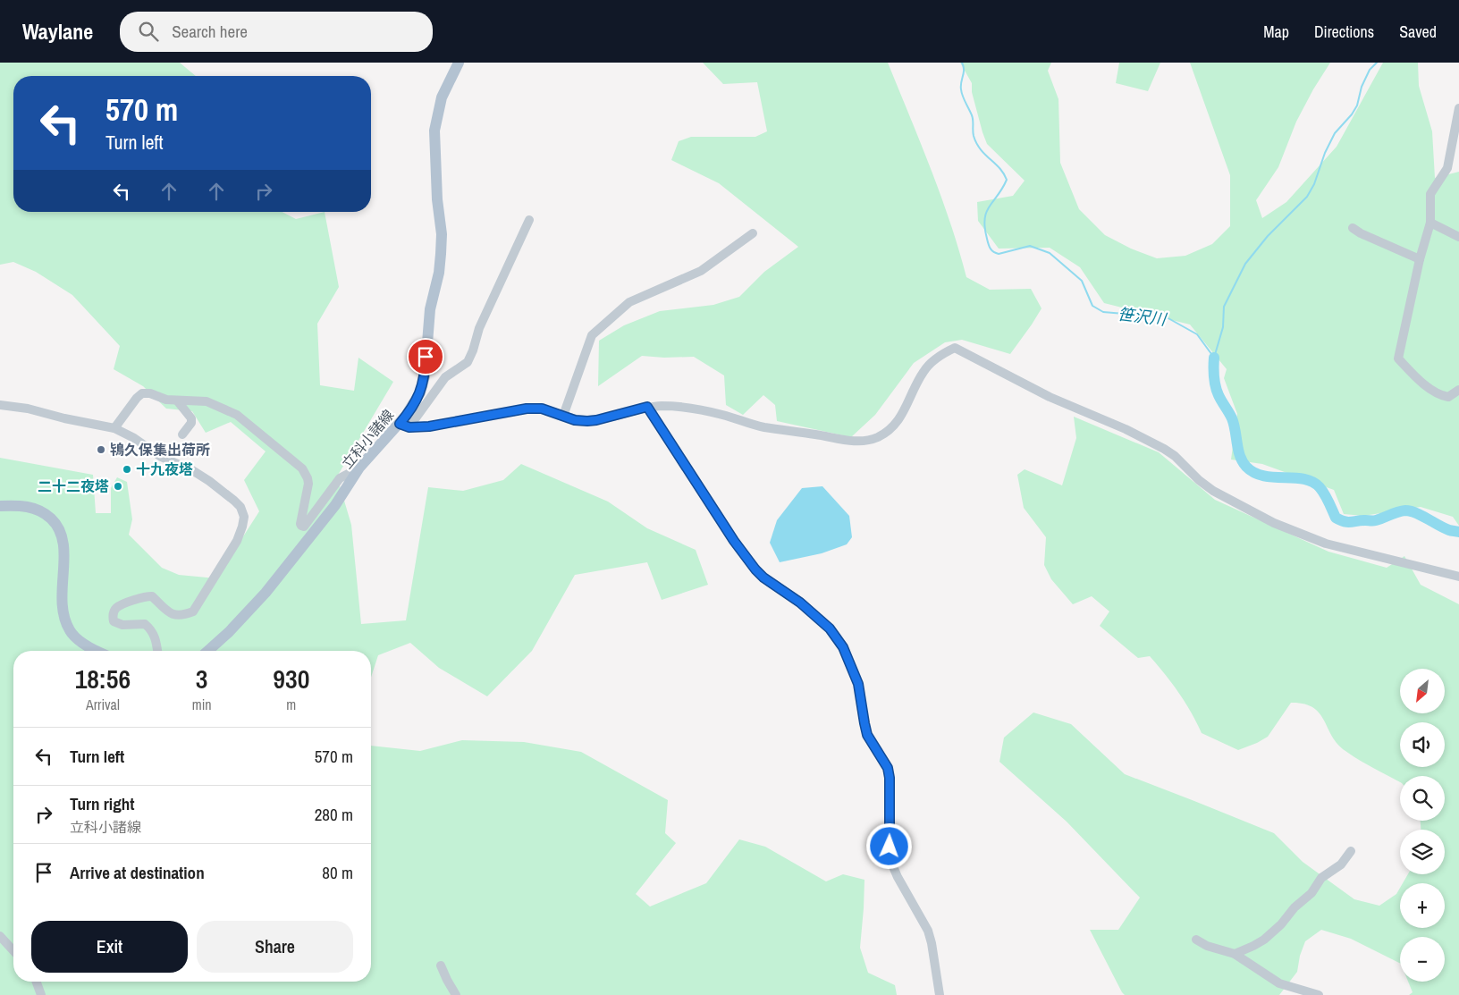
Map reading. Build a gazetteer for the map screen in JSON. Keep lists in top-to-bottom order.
{
  "streets": {
    "main road": ["立科小諸線"]
  },
  "water": ["笹沢川"],
  "places": ["鴇久保集出荷所", "十九夜塔", "二十二夜塔"],
  "north": "bottom left",
  "page": {
    "header": "Waylane",
    "search": "Search here",
    "nav": ["Map", "Directions", "Saved"],
    "turn": ["570 m", "Turn left"],
    "eta": [
      "18:56",
      "Arrival",
      "3",
      "min",
      "930",
      "m"
    ],
    "map_buttons": ["+", "−"],
    "list": [
      {
        "name": "Turn left",
        "value": "570 m"
      },
      {
        "name": "Turn right",
        "note": "立科小諸線",
        "value": "280 m"
      },
      {
        "name": "Arrive at destination",
        "value": "80 m"
      }
    ],
    "buttons": ["Exit", "Share"]
  }
}
